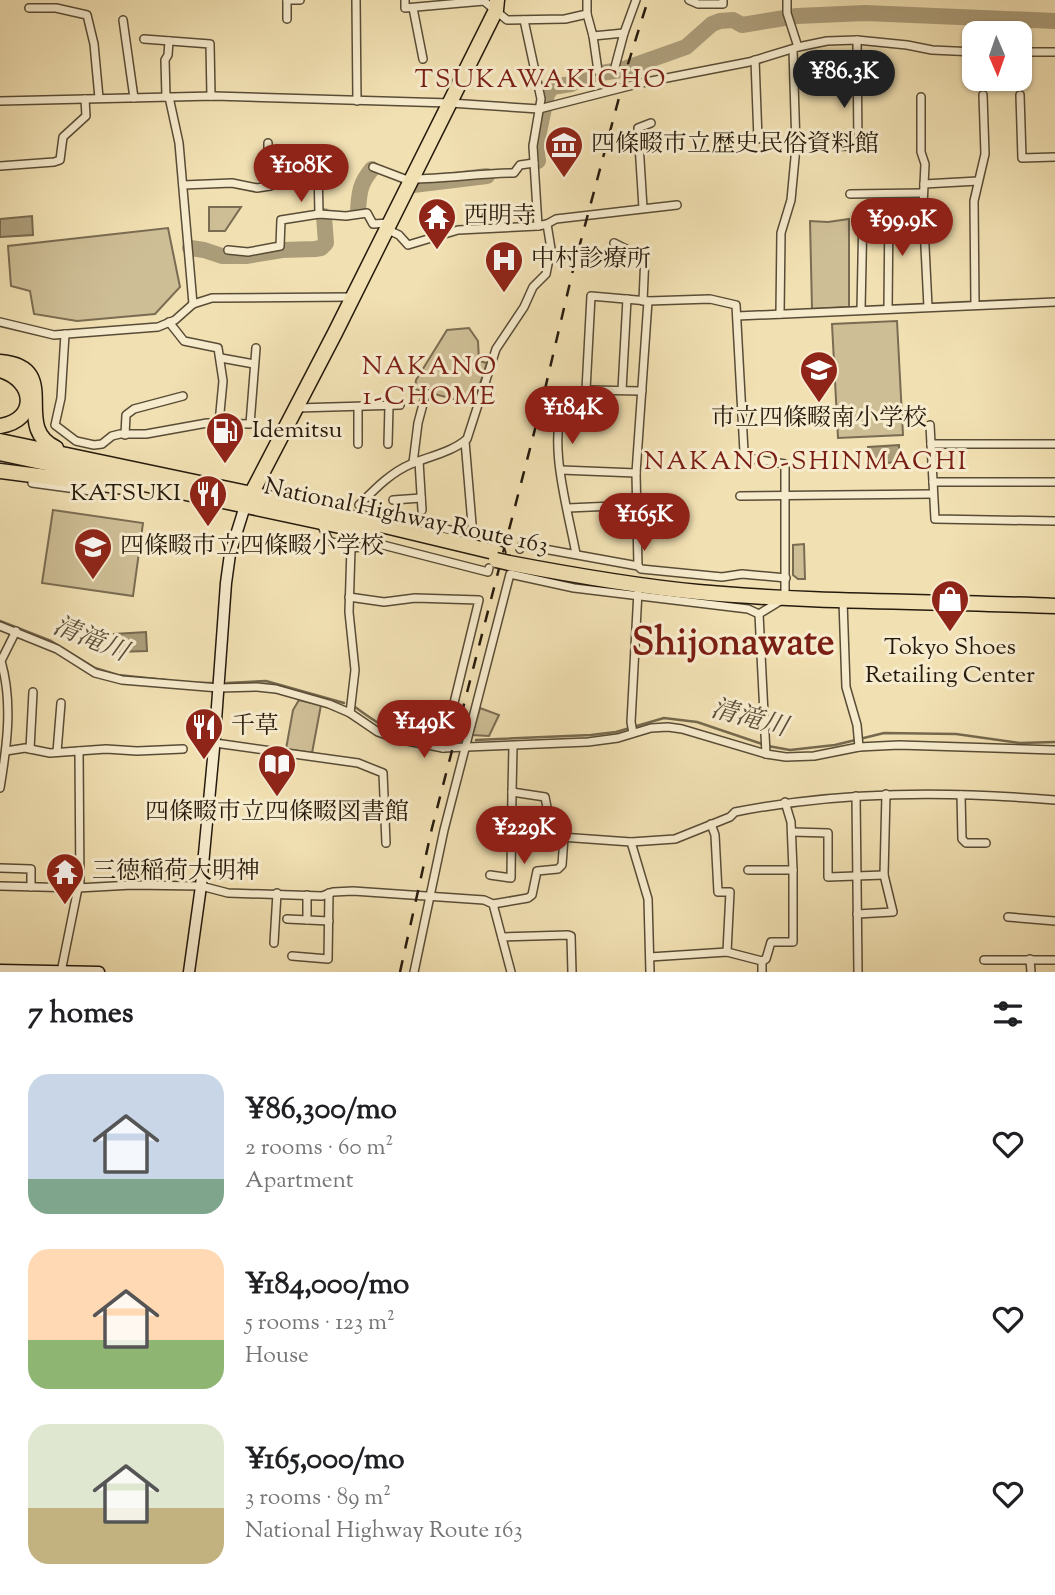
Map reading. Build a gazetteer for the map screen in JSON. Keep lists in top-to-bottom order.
{
  "streets": {
    "highway": ["National Highway Route 163"]
  },
  "districts": [
    "TSUKAWAKICHO",
    "NAKANO 1-CHOME",
    "NAKANO-SHINMACHI",
    "Shijonawate"
  ],
  "water": ["清滝川"],
  "places": {
    "museum": ["四條畷市立歴史民俗資料館"],
    "temple": ["西明寺", "三徳稲荷大明神"],
    "hospital": ["中村診療所"],
    "school or university": ["市立四條畷南小学校", "四條畷市立四條畷小学校"],
    "fuel station": ["Idemitsu"],
    "restaurant": ["KATSUKI", "千草"],
    "shop": ["Tokyo Shoes Retailing Center"],
    "library": ["四條畷市立四條畷図書館"]
  },
  "north": "bottom",
  "page": {
    "price": [
      "¥86.3K",
      "¥108K",
      "¥99.9K",
      "¥184K",
      "¥165K",
      "¥149K",
      "¥229K"
    ],
    "heading": "7 homes",
    "list": [
      {
        "name": "¥86,300/mo",
        "note": "2 rooms · 60 m² · Apartment"
      },
      {
        "name": "¥184,000/mo",
        "note": "5 rooms · 123 m² · House"
      },
      {
        "name": "¥165,000/mo",
        "note": "3 rooms · 89 m² · National Highway Route 163"
      }
    ]
  }
}
